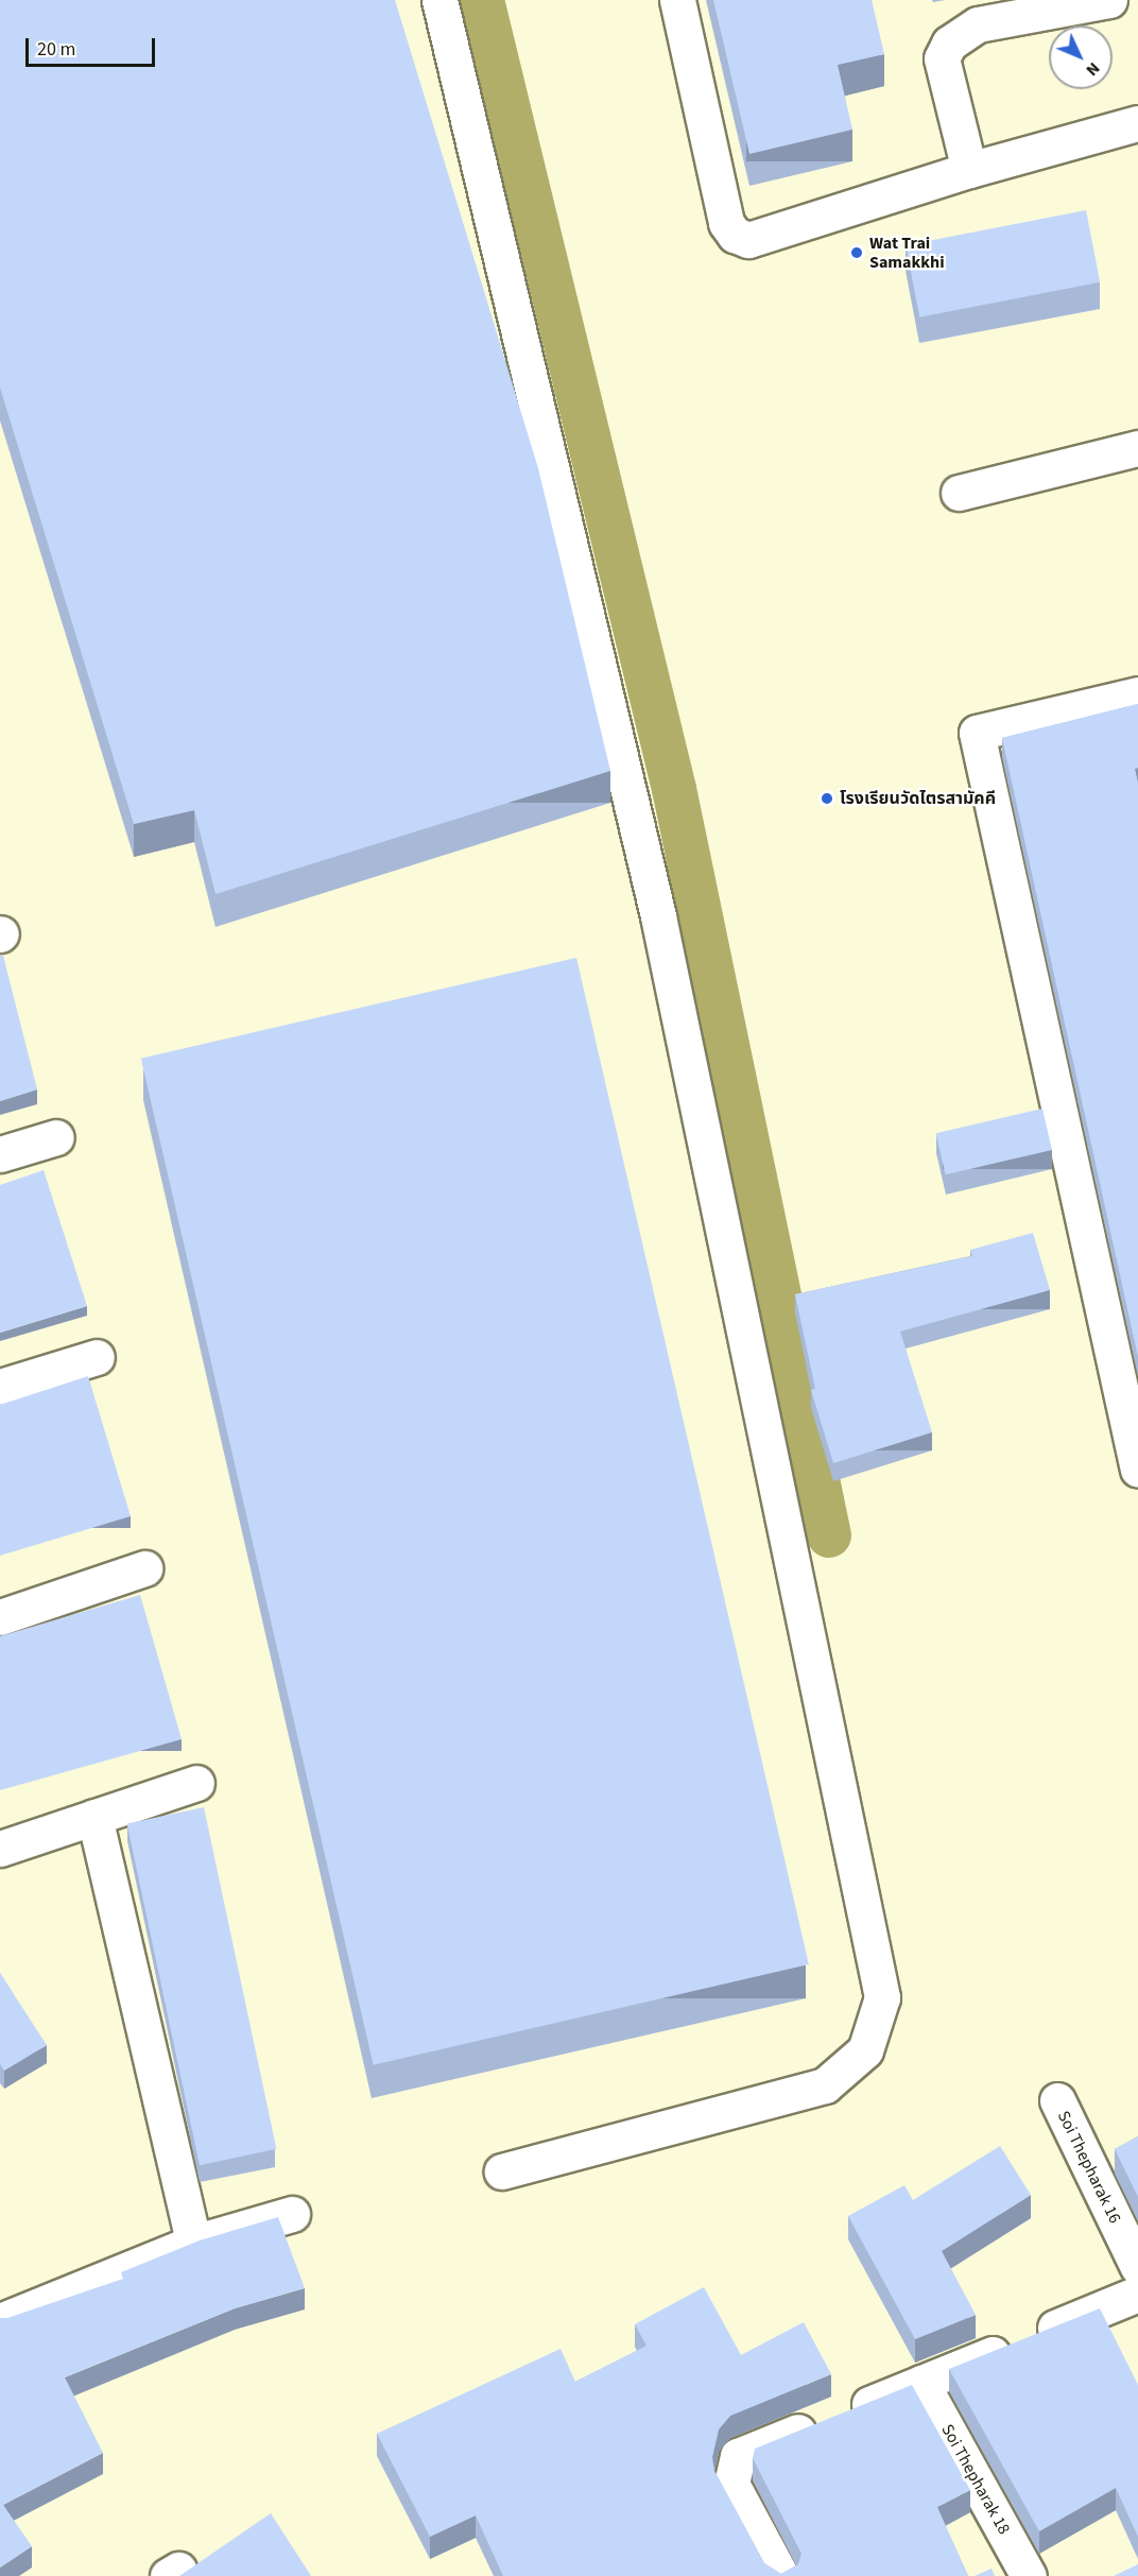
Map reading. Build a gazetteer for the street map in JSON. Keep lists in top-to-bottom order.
{
  "streets": {
    "street": ["Soi Thepharak 16", "Soi Thepharak 18"]
  },
  "places": ["Wat Trai Samakkhi", "โรงเรียนวัดไตรสามัคคี"],
  "scale_bar": "20 m",
  "north": "bottom right"
}
